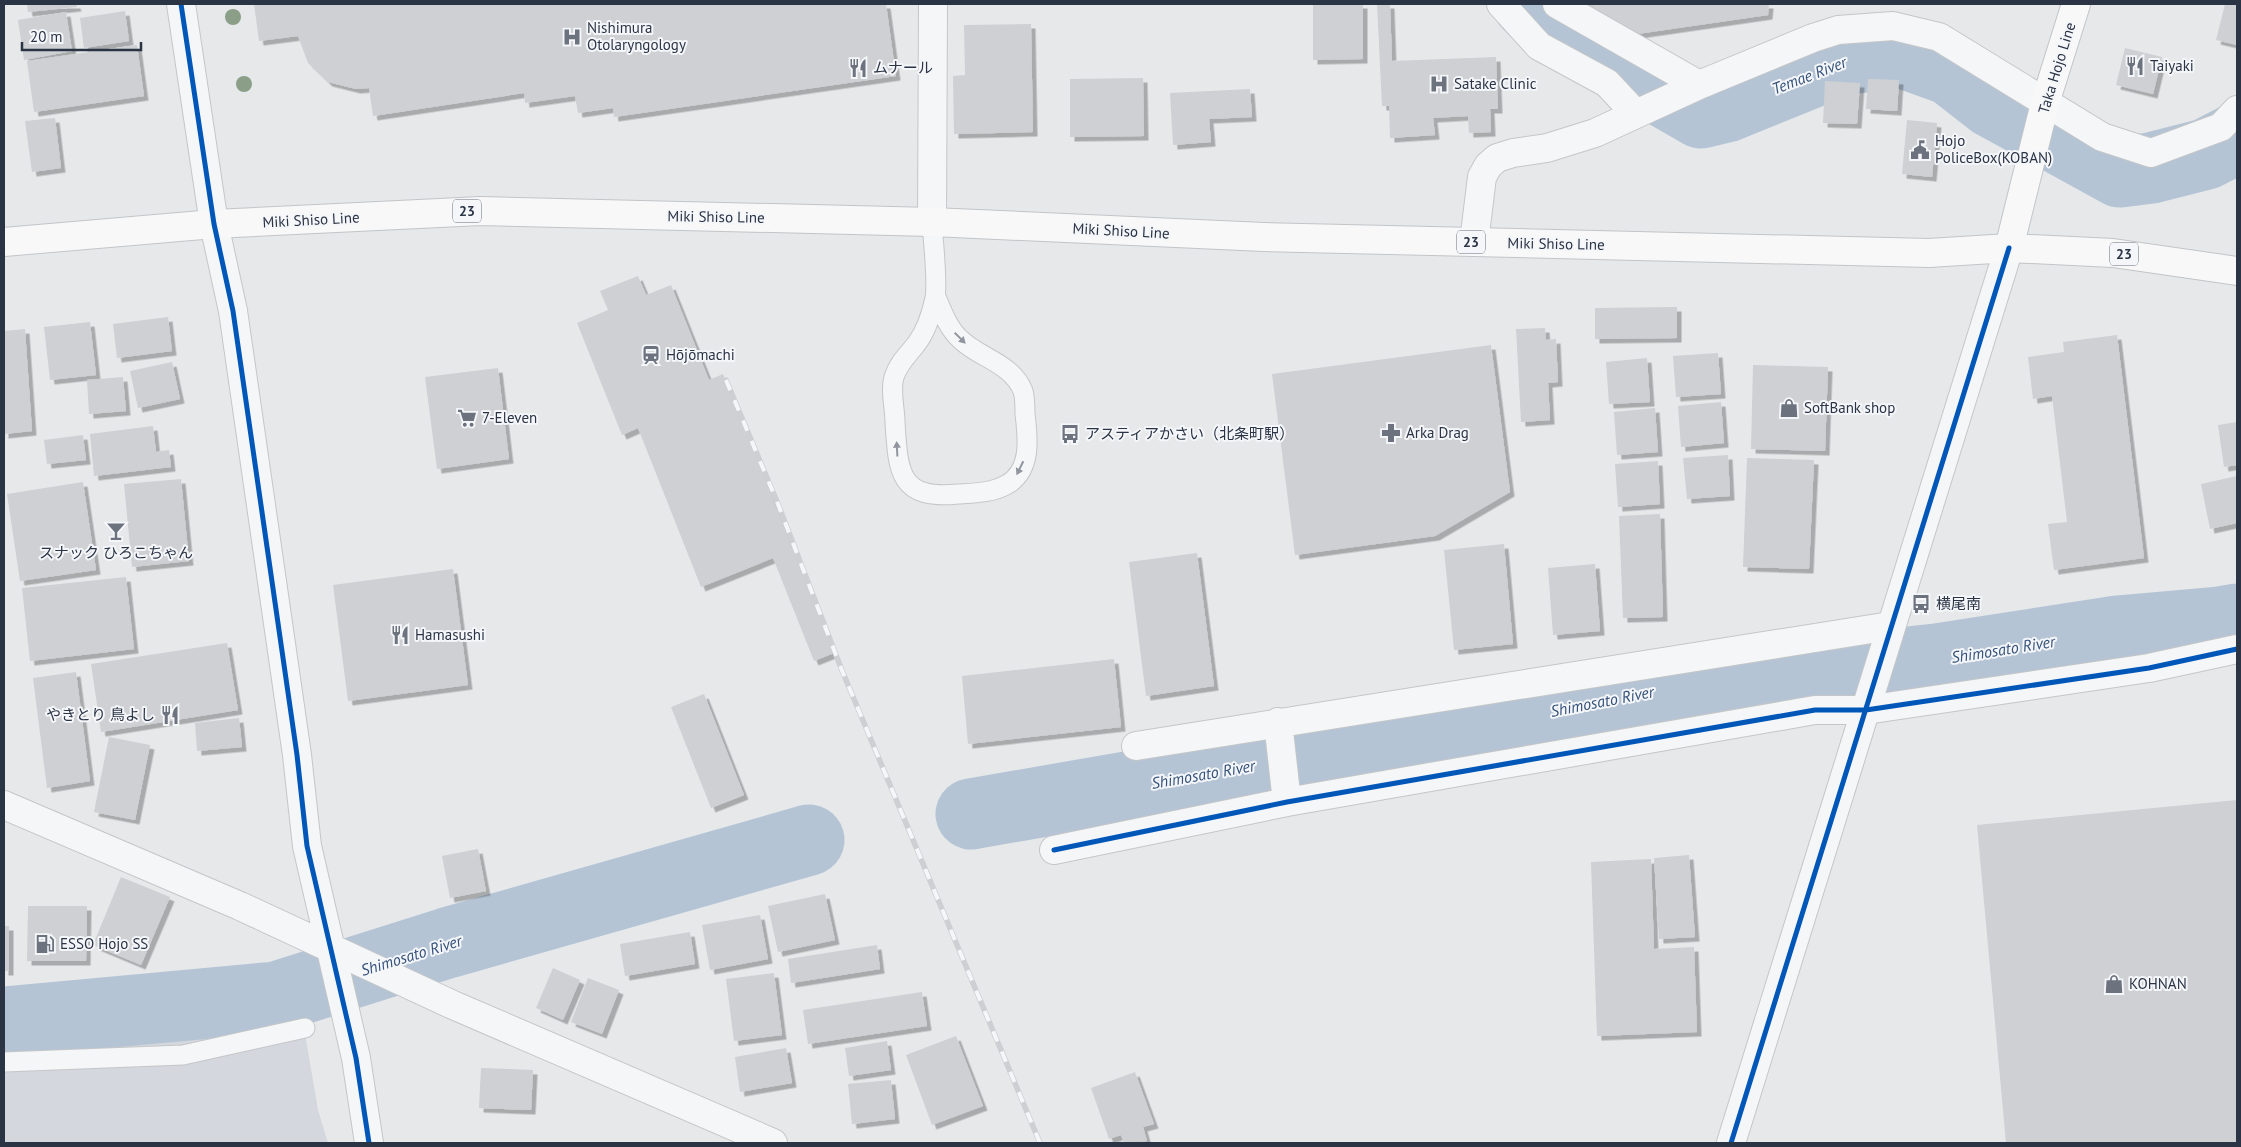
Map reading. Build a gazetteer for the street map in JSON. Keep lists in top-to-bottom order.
{
  "streets": {
    "main road": ["Taka Hojo Line", "23", "Miki Shiso Line"]
  },
  "crossings": [
    ["Taka Hojo Line", "Miki Shiso Line"]
  ],
  "water": ["Temae River", "Shimosato River"],
  "places": {
    "hospital": ["Nishimura Otolaryngology", "Satake Clinic"],
    "restaurant": [
      "Taiyaki",
      "ムナール",
      "Hamasushi",
      "やきとり 鳥よし"
    ],
    "public building": ["Hojo PoliceBox(KOBAN)"],
    "station": ["Hōjōmachi"],
    "shop": ["SoftBank shop", "KOHNAN"],
    "supermarket": ["7-Eleven"],
    "pharmacy": ["Arka Drag"],
    "bus stop": ["アスティアかさい（北条町駅）", "横尾南"],
    "bar": ["スナック ひろこちゃん"],
    "fuel station": ["ESSO Hojo SS"]
  },
  "scale_bar": "20 m"
}
